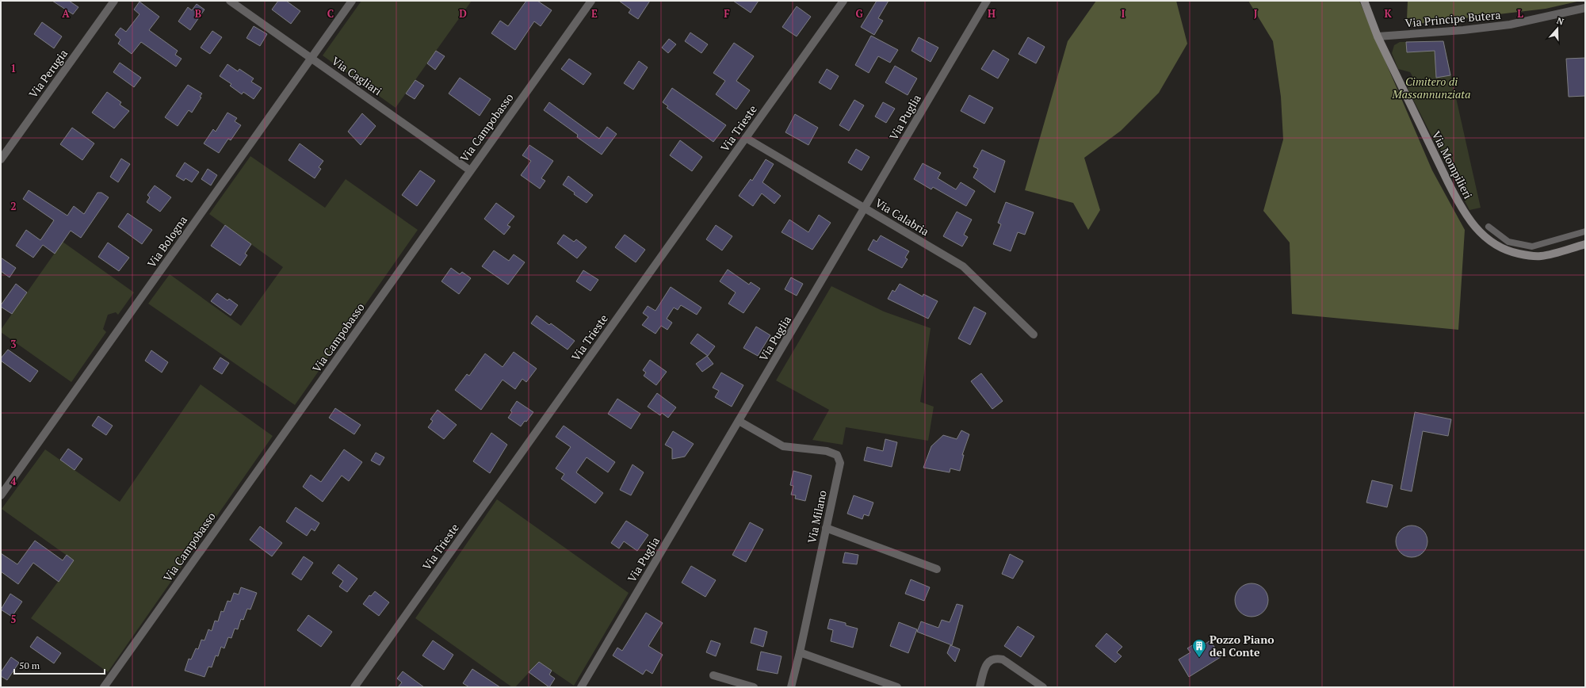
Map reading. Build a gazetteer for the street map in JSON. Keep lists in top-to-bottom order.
{
  "streets": {
    "street": [
      "Via Principe Butera",
      "Via Perugia",
      "Via Cagliari",
      "Via Puglia",
      "Via Campobasso",
      "Via Trieste",
      "Via Mompilieri",
      "Via Calabria",
      "Via Bologna",
      "Via Milano"
    ]
  },
  "crossings": [
    ["Via Principe Butera", "Via Mompilieri"],
    ["Via Cagliari", "Via Campobasso"],
    ["Via Cagliari", "Via Bologna"],
    ["Via Puglia", "Via Calabria"],
    ["Via Puglia", "Via Milano"],
    ["Via Trieste", "Via Calabria"]
  ],
  "parks": ["Cimitero di Massannunziata"],
  "places": {
    "building": ["Pozzo Piano del Conte"]
  },
  "scale_bar": "50 m",
  "north": "top",
  "grid": {
    "columns": [
      "A",
      "B",
      "C",
      "D",
      "E",
      "F",
      "G",
      "H",
      "I",
      "J",
      "K",
      "L"
    ],
    "rows": [
      "1",
      "2",
      "3",
      "4",
      "5"
    ]
  }
}
